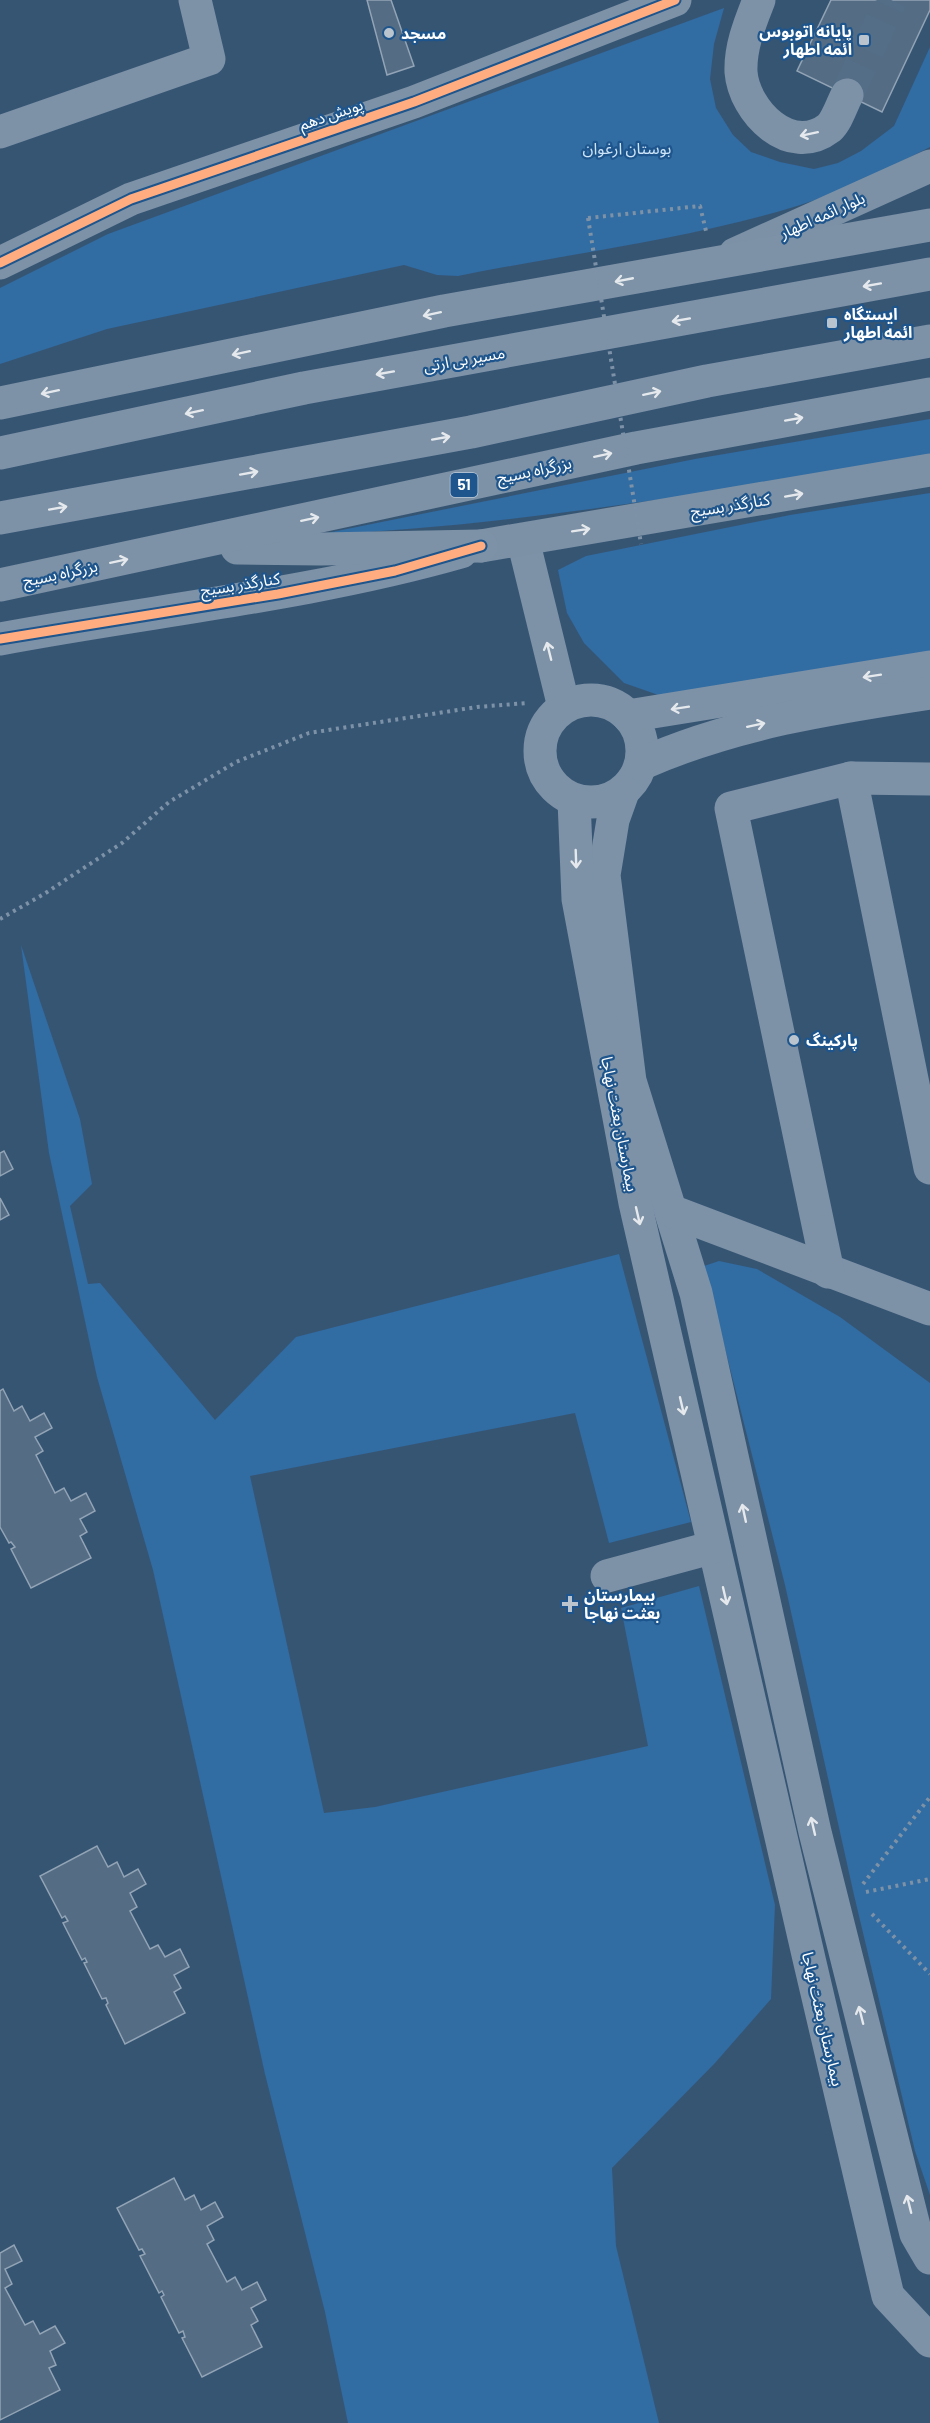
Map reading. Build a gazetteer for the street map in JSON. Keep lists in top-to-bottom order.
{
  "streets": {
    "highway": ["بزرگراه بسیج", "51"],
    "main road": ["بلوار ائمه اطهار", "کنارگذر بسیج"],
    "street": ["پویش دهم", "مسیر بی ارتی", "بیمارستان بعثت نهاجا"]
  },
  "one_way": ["کنارگذر بسیج"],
  "parks": ["بوستان ارغوان"],
  "places": {
    "other": ["مسجد", "پارکینگ"],
    "transit": ["پایانه اتوبوس ائمه اطهار", "ایستگاه ائمه اطهار"],
    "health": ["بیمارستان بعثت نهاجا"]
  }
}
